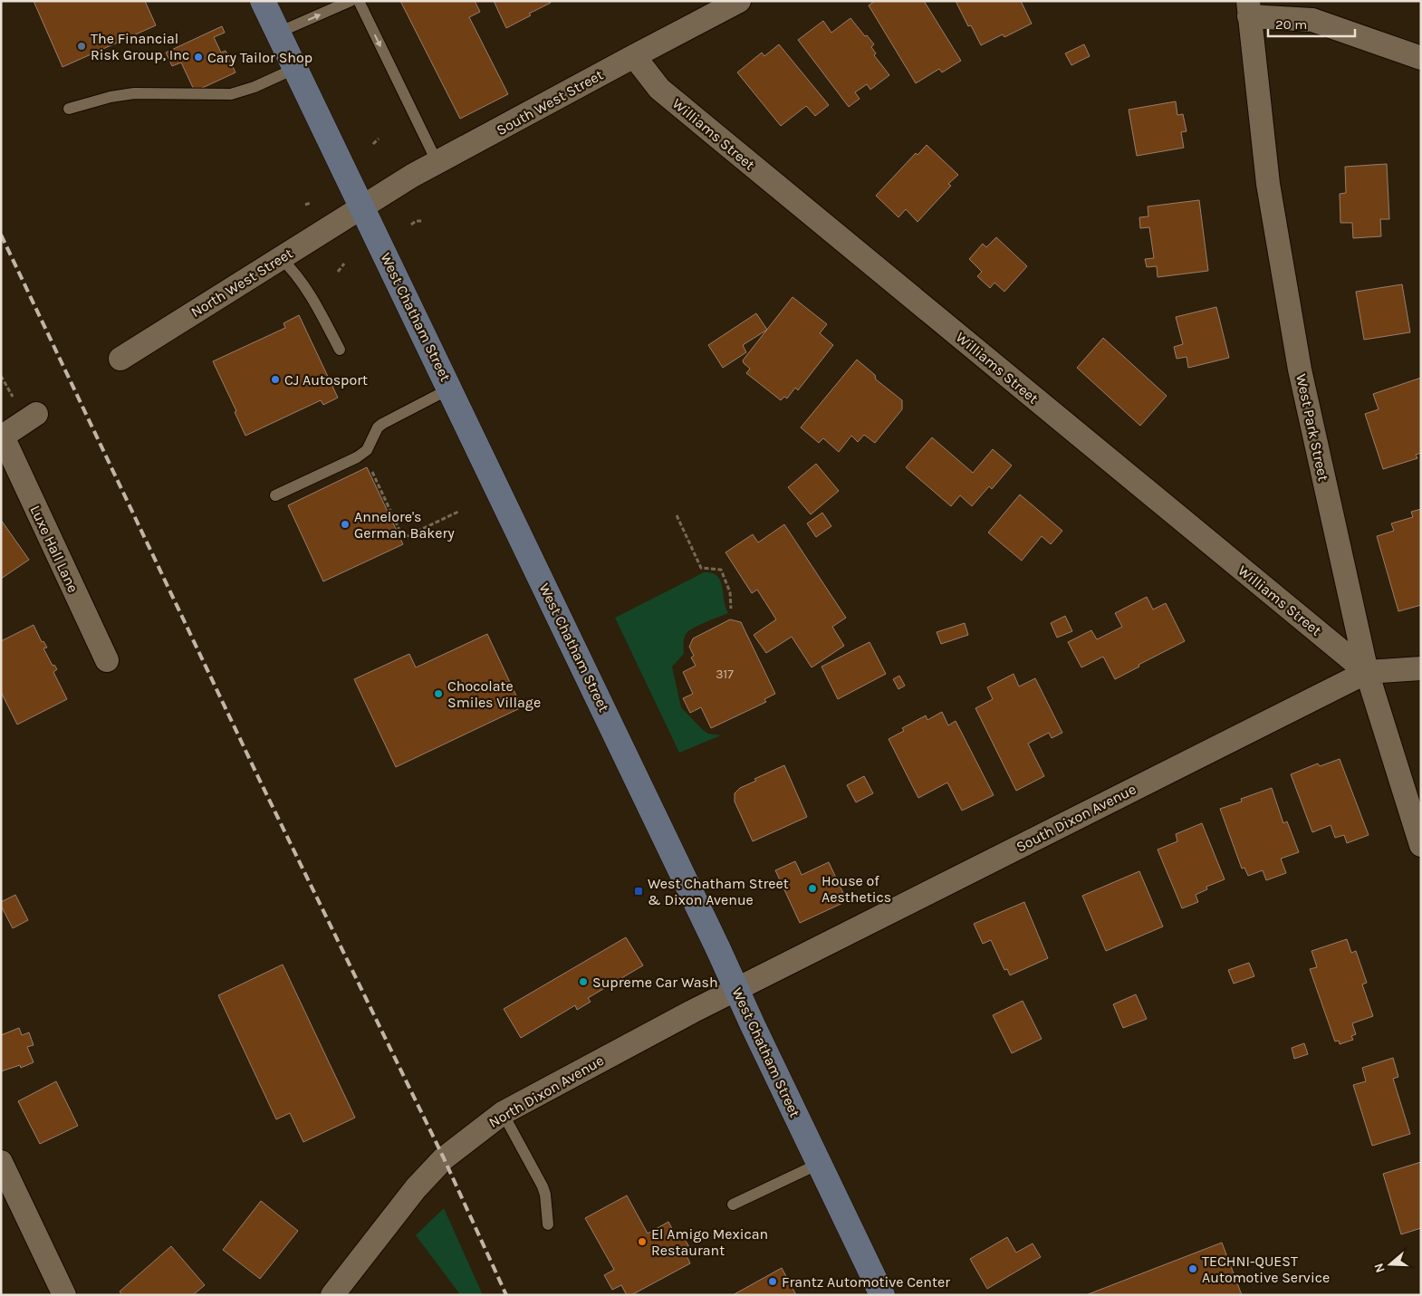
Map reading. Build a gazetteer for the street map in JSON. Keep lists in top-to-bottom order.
{
  "streets": {
    "main road": ["West Chatham Street"],
    "street": [
      "South West Street",
      "Williams Street",
      "North West Street",
      "West Park Street",
      "Luxe Hall Lane",
      "South Dixon Avenue",
      "North Dixon Avenue"
    ]
  },
  "crossings": [
    ["South West Street", "Williams Street"],
    ["South West Street", "North West Street"],
    ["South West Street", "West Chatham Street"],
    ["Williams Street", "West Park Street"],
    ["Williams Street", "South Dixon Avenue"],
    ["North West Street", "West Chatham Street"],
    ["West Chatham Street", "South Dixon Avenue"],
    ["West Chatham Street", "North Dixon Avenue"],
    ["West Park Street", "South Dixon Avenue"],
    ["South Dixon Avenue", "North Dixon Avenue"]
  ],
  "places": {
    "other": [
      "The Financial Risk Group, Inc",
      "Cary Tailor Shop",
      "CJ Autosport",
      "Annelore's German Bakery",
      "Chocolate Smiles Village",
      "House of Aesthetics",
      "Supreme Car Wash",
      "El Amigo Mexican Restaurant",
      "TECHNI-QUEST Automotive Service",
      "Frantz Automotive Center"
    ],
    "transit": ["West Chatham Street & Dixon Avenue"]
  },
  "house_numbers": ["317"],
  "scale_bar": "20 m",
  "north": "left"
}
